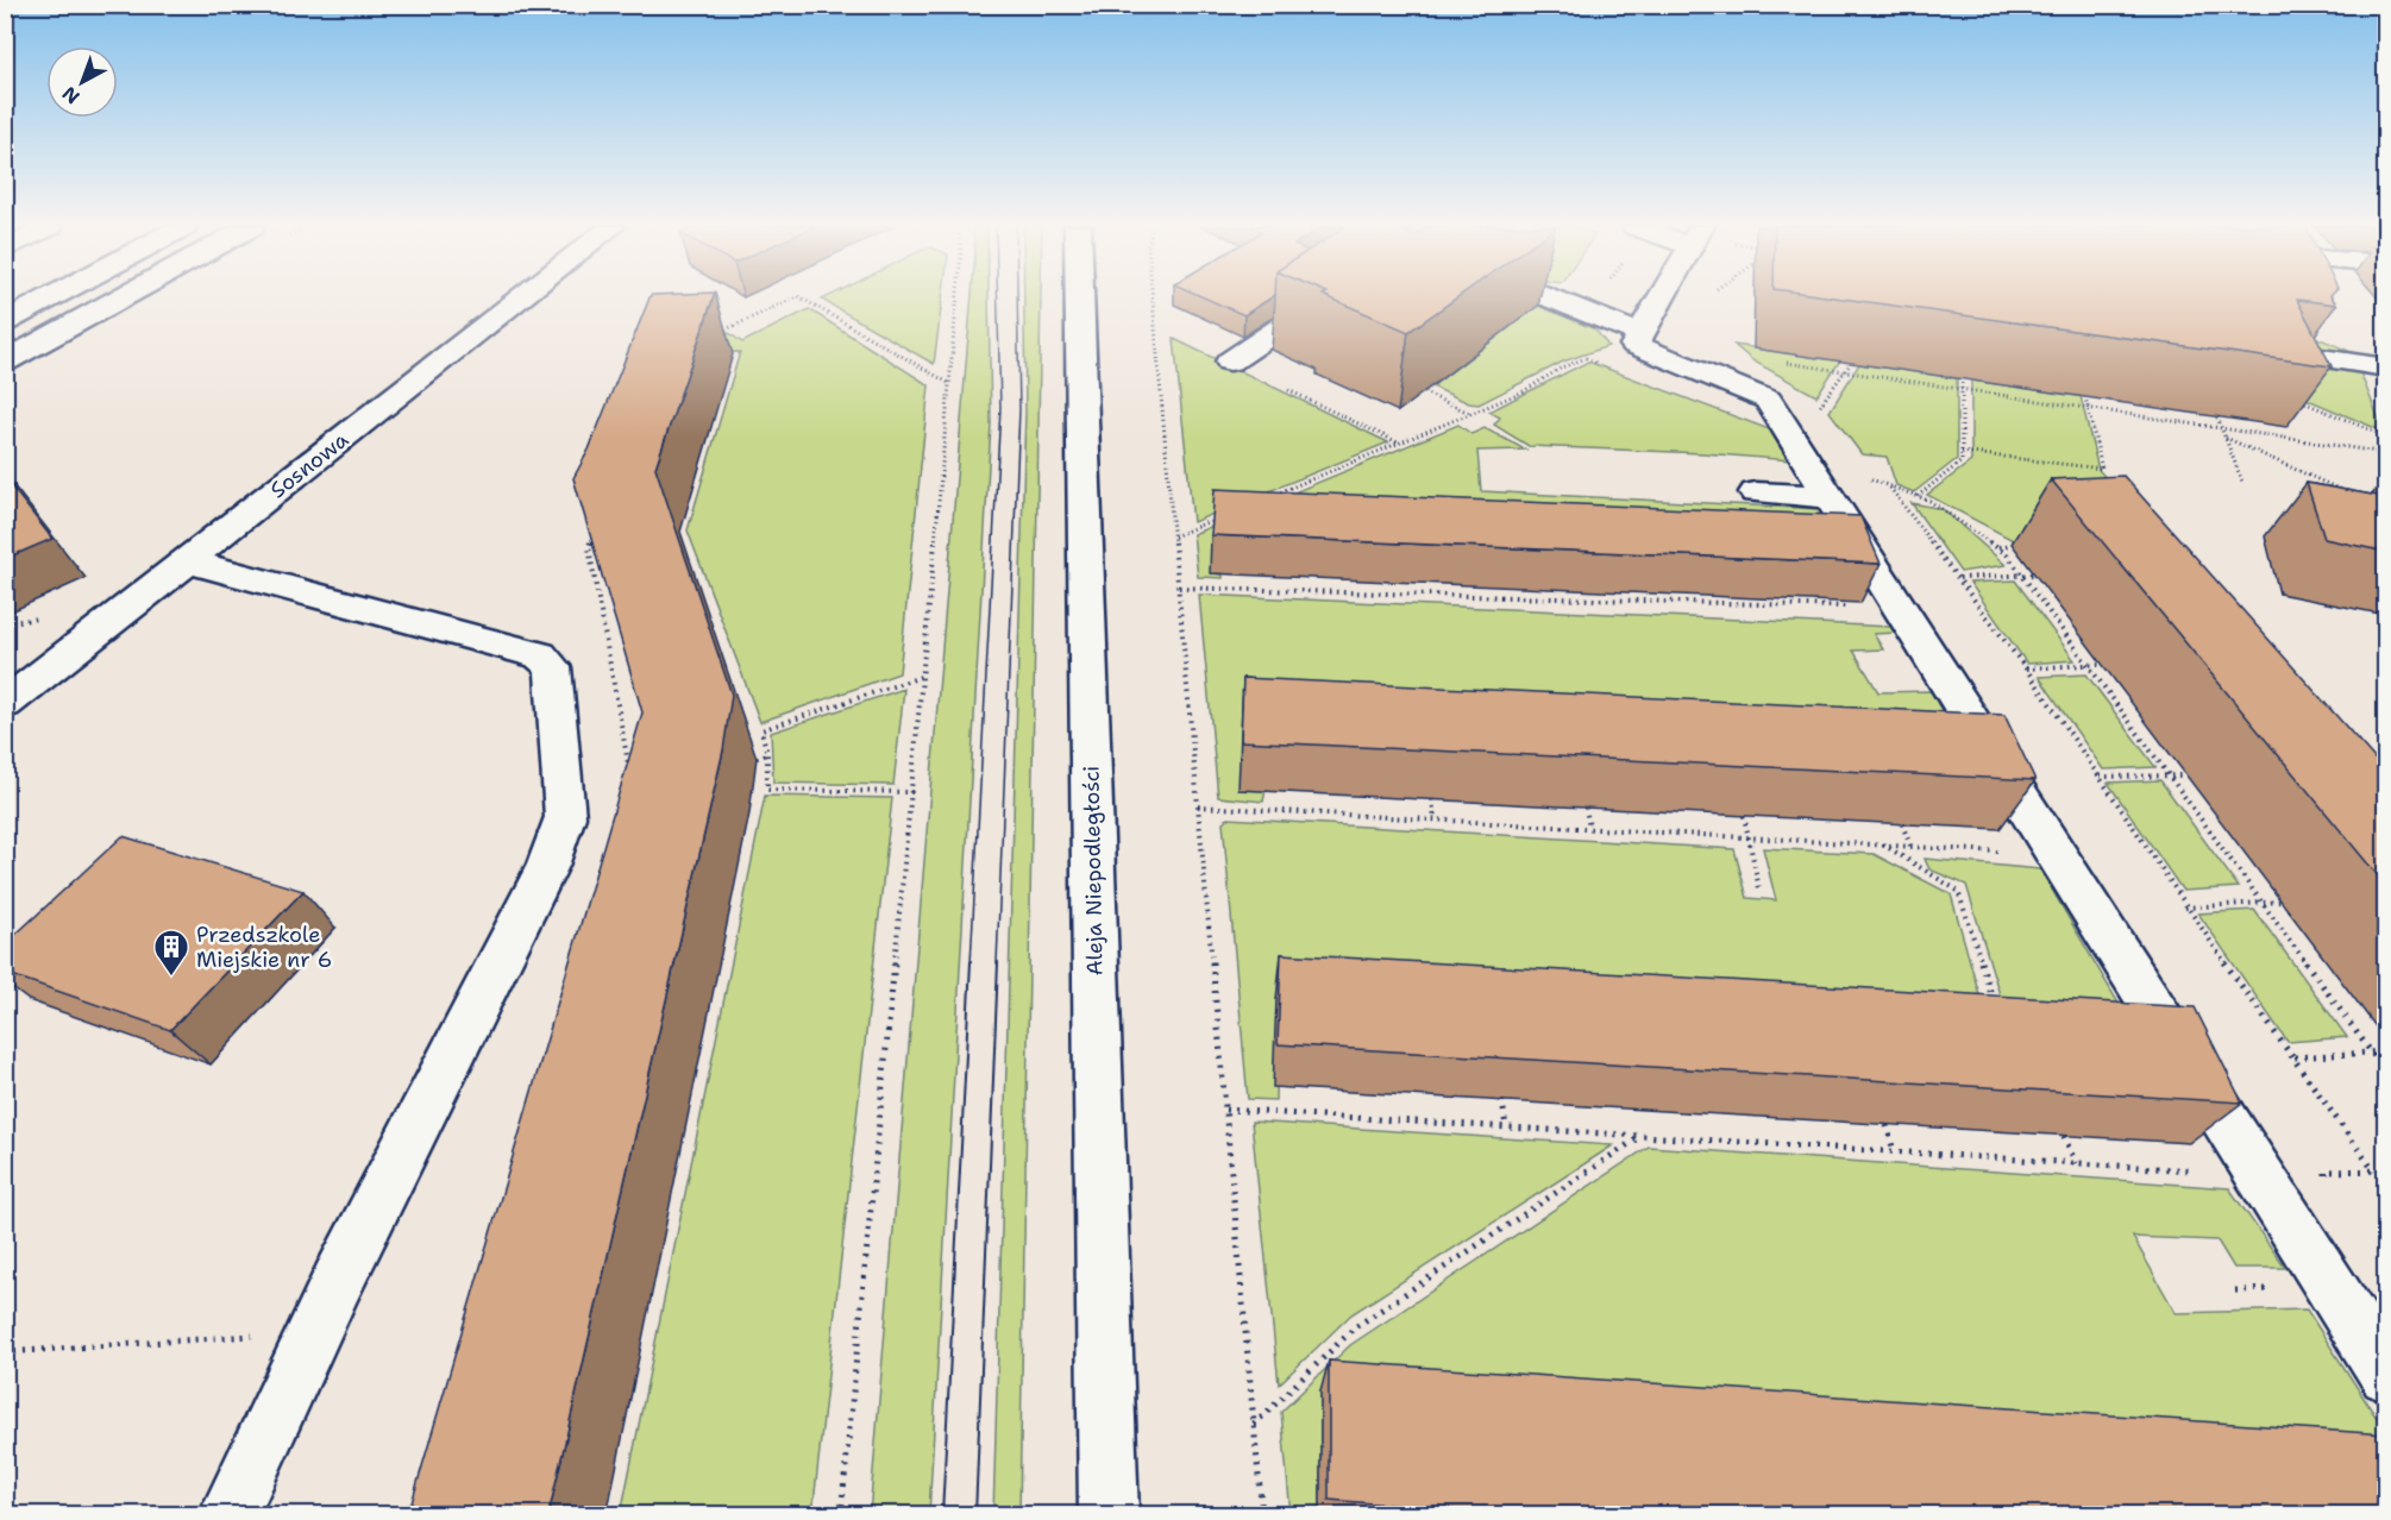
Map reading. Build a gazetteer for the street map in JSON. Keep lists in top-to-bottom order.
{
  "streets": {
    "street": ["Sosnowa", "Aleja Niepodległości"]
  },
  "places": {
    "building": ["Przedszkole Miejskie nr 6"]
  },
  "north": "bottom left"
}
